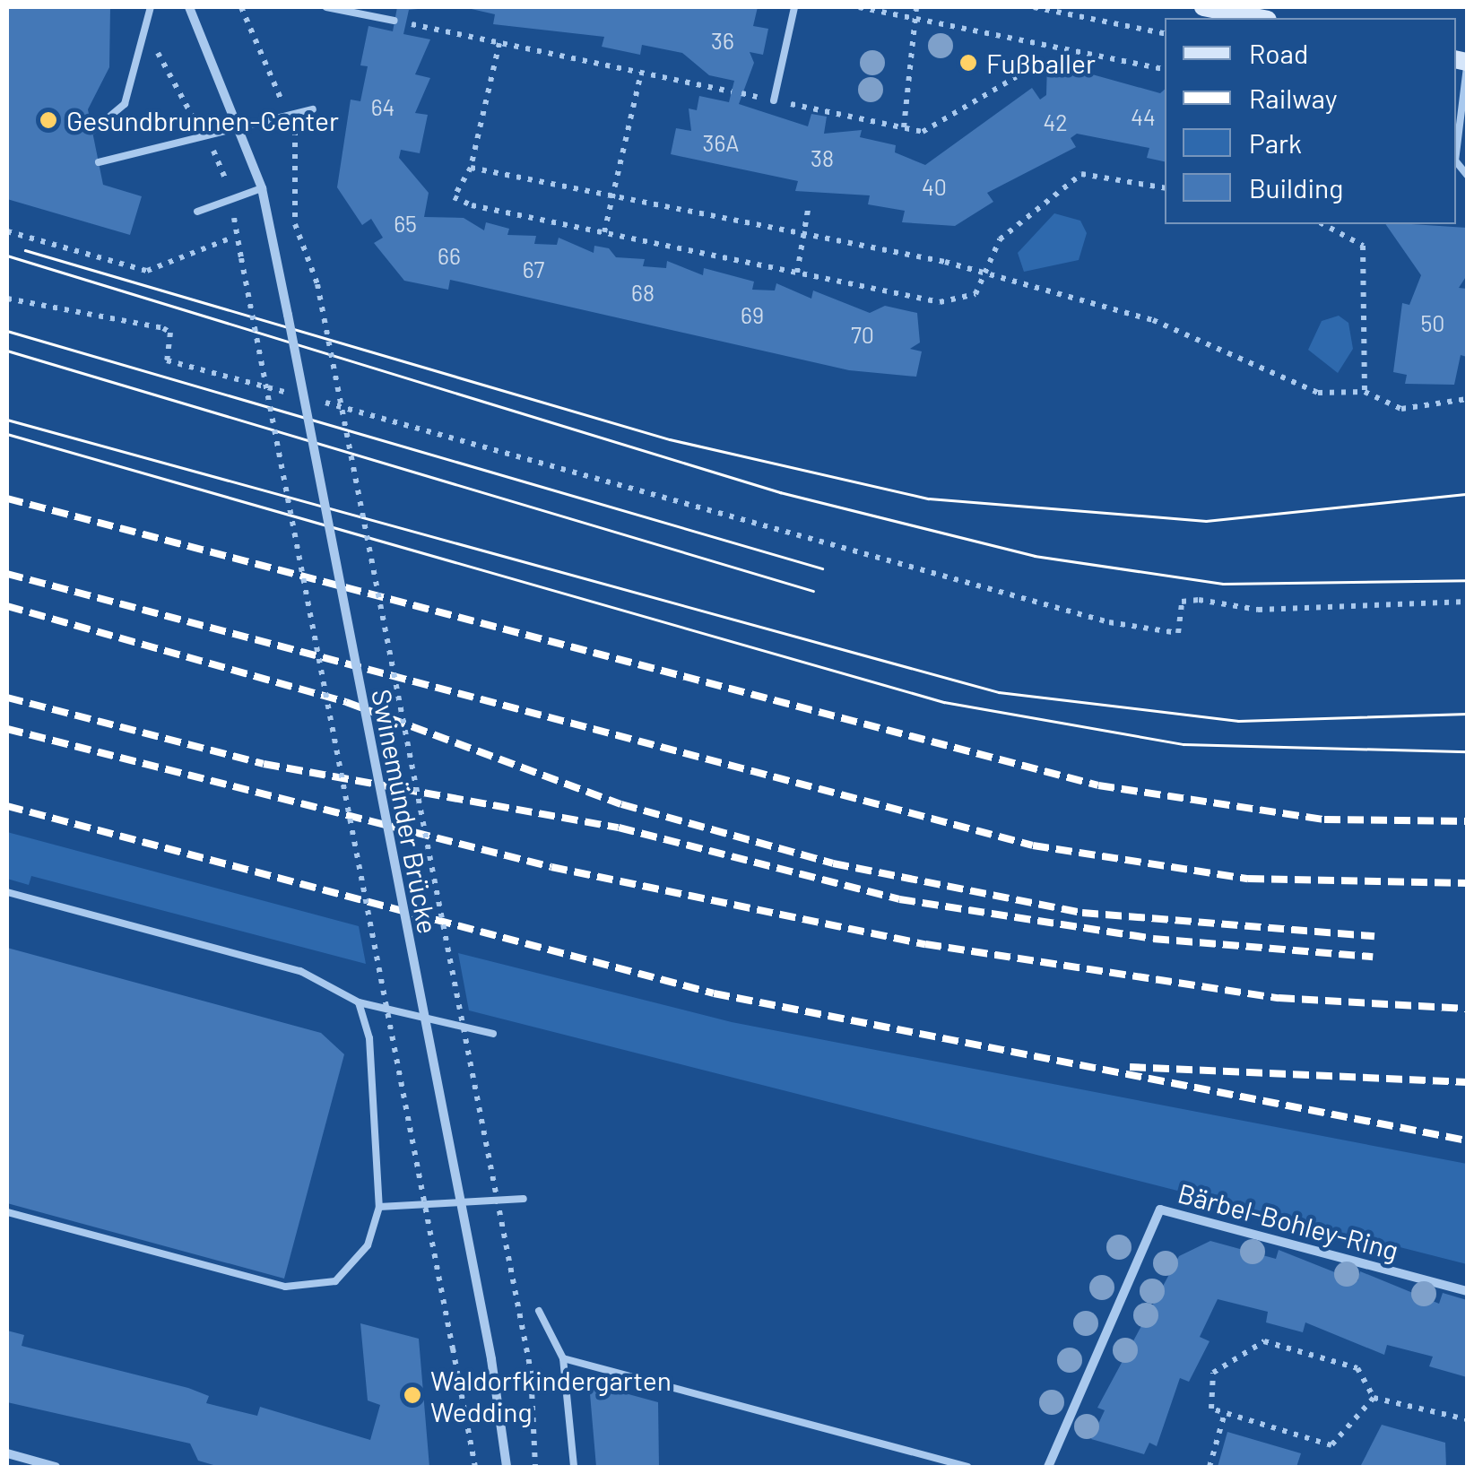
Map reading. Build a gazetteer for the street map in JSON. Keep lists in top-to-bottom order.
{
  "streets": {
    "street": ["Swinemünder Brücke", "Bärbel-Bohley-Ring"]
  },
  "places": ["Fußballer", "Gesundbrunnen-Center", "Waldorfkindergarten Wedding"],
  "house_numbers": [
    "36",
    "64",
    "44",
    "42",
    "36A",
    "38",
    "40",
    "65",
    "66",
    "67",
    "68",
    "69",
    "50",
    "70"
  ],
  "legend": [
    "Road",
    "Railway",
    "Park",
    "Building"
  ]
}
